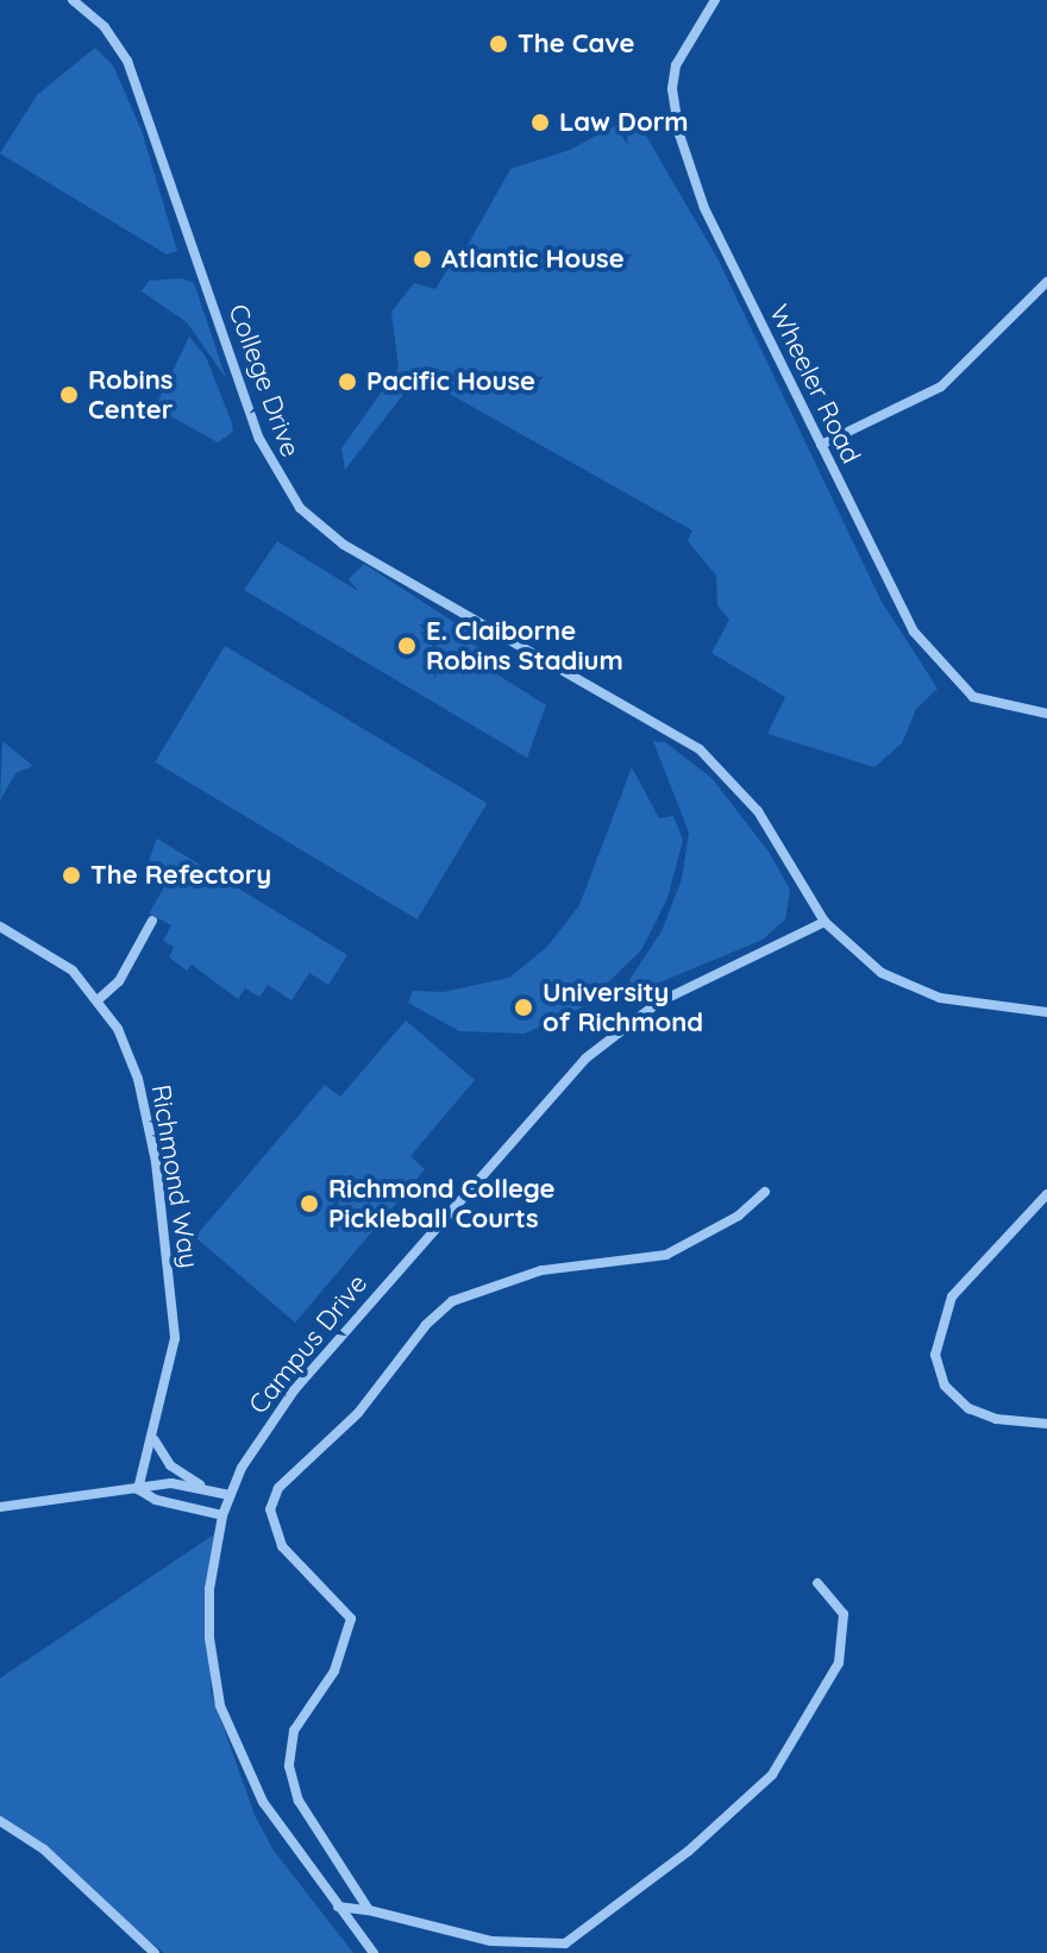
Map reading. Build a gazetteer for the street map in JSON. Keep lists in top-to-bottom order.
{
  "streets": {
    "street": [
      "College Drive",
      "Wheeler Road",
      "Richmond Way",
      "Campus Drive"
    ]
  },
  "crossings": [
    ["College Drive", "Campus Drive"]
  ],
  "places": [
    "The Cave",
    "Law Dorm",
    "Atlantic House",
    "Pacific House",
    "Robins Center",
    "E. Claiborne Robins Stadium",
    "The Refectory",
    "University of Richmond",
    "Richmond College Pickleball Courts"
  ]
}
